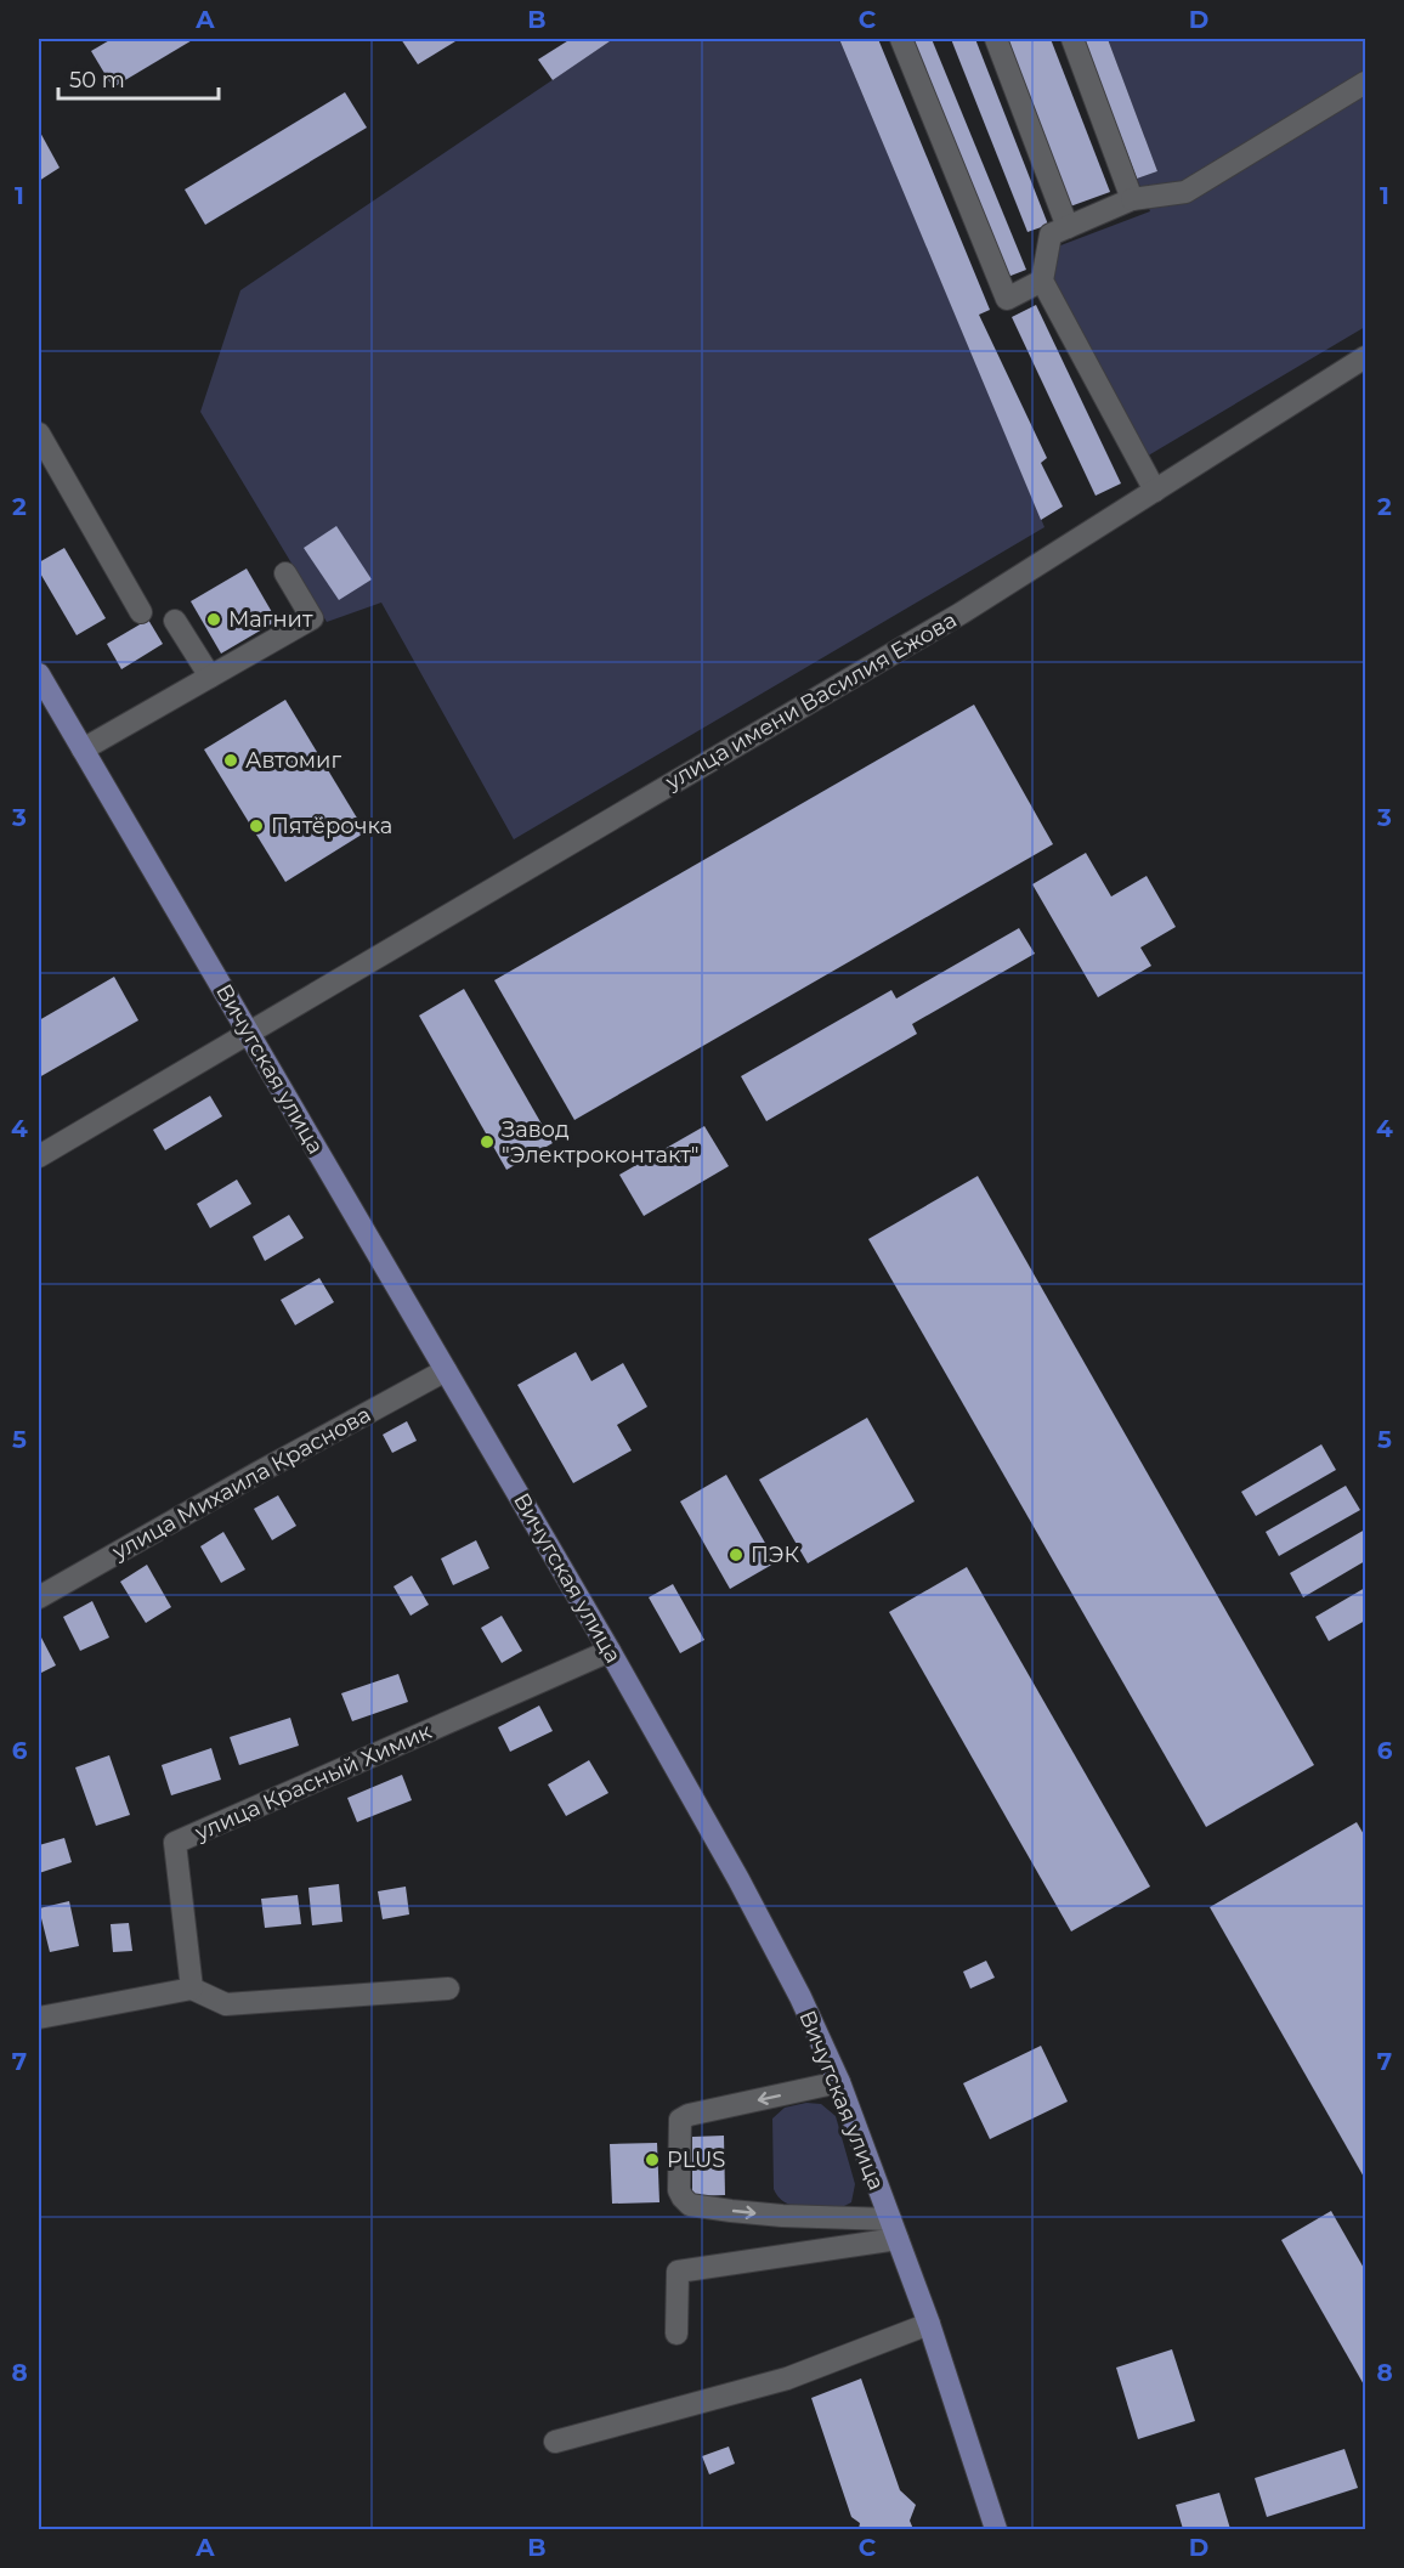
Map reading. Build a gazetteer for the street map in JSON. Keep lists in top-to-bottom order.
{
  "streets": {
    "main road": ["Вичугская улица"],
    "street": ["улица имени Василия Ежова", "улица Михаила Краснова", "улица Красный Химик"]
  },
  "crossings": [
    ["улица имени Василия Ежова", "Вичугская улица"],
    ["Вичугская улица", "улица Михаила Краснова"],
    ["Вичугская улица", "улица Красный Химик"]
  ],
  "places": [
    "Магнит",
    "Автомиг",
    "Пятёрочка",
    "Завод \"Электроконтакт\"",
    "ПЭК",
    "PLUS"
  ],
  "scale_bar": "50 m",
  "grid": {
    "columns": [
      "A",
      "B",
      "C",
      "D"
    ],
    "rows": [
      "1",
      "2",
      "3",
      "4",
      "5",
      "6",
      "7",
      "8"
    ]
  }
}
